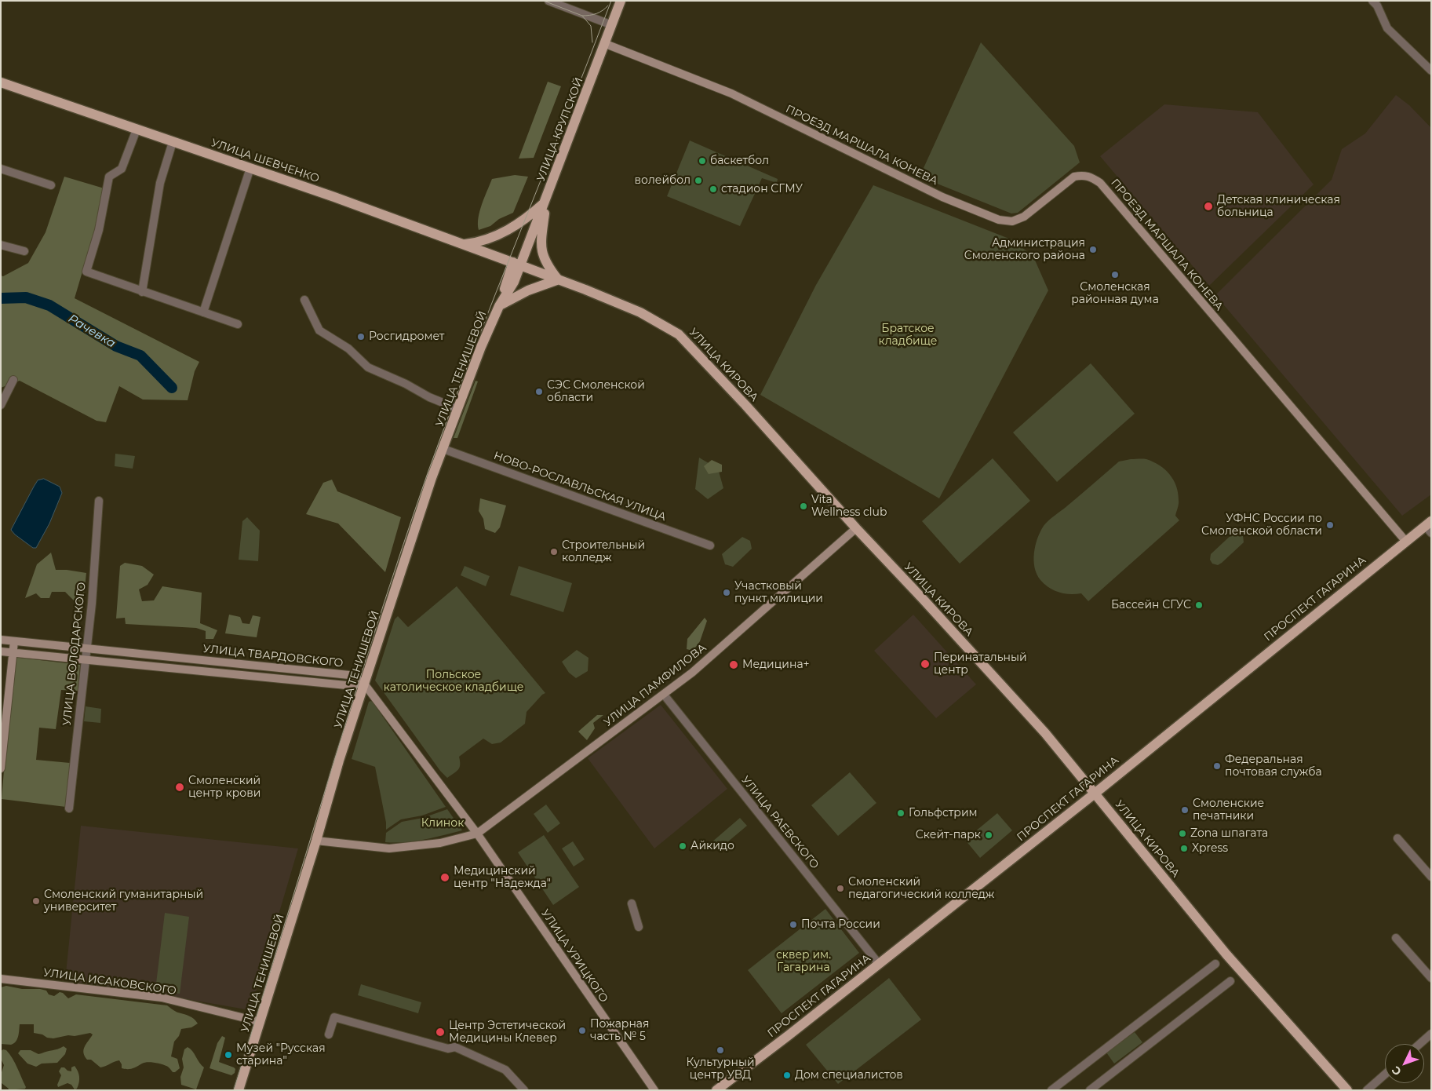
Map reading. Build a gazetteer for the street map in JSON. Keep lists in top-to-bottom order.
{
  "streets": {
    "main road": [
      "УЛИЦА КРУПСКОЙ",
      "УЛИЦА ШЕВЧЕНКО",
      "УЛИЦА КИРОВА",
      "УЛИЦА ТЕНИШЕВОЙ",
      "ПРОСПЕКТ ГАГАРИНА"
    ],
    "street": [
      "ПРОЕЗД МАРШАЛА КОНЕВА",
      "НОВО-РОСЛАВЛЬСКАЯ УЛИЦА",
      "УЛИЦА ВОЛОДАРСКОГО",
      "УЛИЦА ТВАРДОВСКОГО",
      "УЛИЦА ПАМФИЛОВА",
      "УЛИЦА РАЕВСКОГО",
      "УЛИЦА УРИЦКОГО",
      "УЛИЦА ИСАКОВСКОГО"
    ]
  },
  "crossings": [
    ["УЛИЦА КРУПСКОЙ", "ПРОЕЗД МАРШАЛА КОНЕВА"],
    ["УЛИЦА КРУПСКОЙ", "УЛИЦА ШЕВЧЕНКО"],
    ["УЛИЦА КРУПСКОЙ", "УЛИЦА КИРОВА"],
    ["УЛИЦА КРУПСКОЙ", "УЛИЦА ТЕНИШЕВОЙ"],
    ["ПРОЕЗД МАРШАЛА КОНЕВА", "ПРОСПЕКТ ГАГАРИНА"],
    ["УЛИЦА ШЕВЧЕНКО", "УЛИЦА КИРОВА"],
    ["УЛИЦА ШЕВЧЕНКО", "УЛИЦА ТЕНИШЕВОЙ"],
    ["УЛИЦА КИРОВА", "УЛИЦА ТЕНИШЕВОЙ"],
    ["УЛИЦА КИРОВА", "ПРОСПЕКТ ГАГАРИНА"],
    ["УЛИЦА КИРОВА", "УЛИЦА ПАМФИЛОВА"],
    ["УЛИЦА ТЕНИШЕВОЙ", "НОВО-РОСЛАВЛЬСКАЯ УЛИЦА"],
    ["УЛИЦА ТЕНИШЕВОЙ", "УЛИЦА ТВАРДОВСКОГО"],
    ["УЛИЦА ТЕНИШЕВОЙ", "УЛИЦА УРИЦКОГО"],
    ["УЛИЦА ТЕНИШЕВОЙ", "УЛИЦА ИСАКОВСКОГО"],
    ["ПРОСПЕКТ ГАГАРИНА", "УЛИЦА РАЕВСКОГО"],
    ["УЛИЦА ВОЛОДАРСКОГО", "УЛИЦА ТВАРДОВСКОГО"],
    ["УЛИЦА ТВАРДОВСКОГО", "УЛИЦА УРИЦКОГО"],
    ["УЛИЦА ПАМФИЛОВА", "УЛИЦА РАЕВСКОГО"],
    ["УЛИЦА ПАМФИЛОВА", "УЛИЦА УРИЦКОГО"]
  ],
  "water": ["Рачевка"],
  "parks": [
    "Братское кладбище",
    "Польское католическое кладбище",
    "Клинок",
    "сквер им. Гагарина"
  ],
  "places": [
    "баскетбол",
    "волейбол",
    "стадион СГМУ",
    "Детская клиническая больница",
    "Администрация Смоленского района",
    "Смоленская районная дума",
    "Росгидромет",
    "СЭС Смоленской области",
    "Vita Wellness club",
    "УФНС России по Смоленской области",
    "Строительный колледж",
    "Участковый пункт милиции",
    "Бассейн СГУС",
    "Перинатальный центр",
    "Медицина+",
    "Федеральная почтовая служба",
    "Смоленский центр крови",
    "Смоленские печатники",
    "Гольфстрим",
    "Zona шпагата",
    "Скейт-парк",
    "Айкидо",
    "Xpress",
    "Медицинский центр \"Надежда\"",
    "Смоленский педагогический колледж",
    "Смоленский гуманитарный университет",
    "Почта России",
    "Пожарная часть № 5",
    "Центр Эстетической Медицины Клевер",
    "Культурный центр УВД",
    "Музей \"Русская старина\"",
    "Дом специалистов"
  ],
  "north": "bottom left"
}
